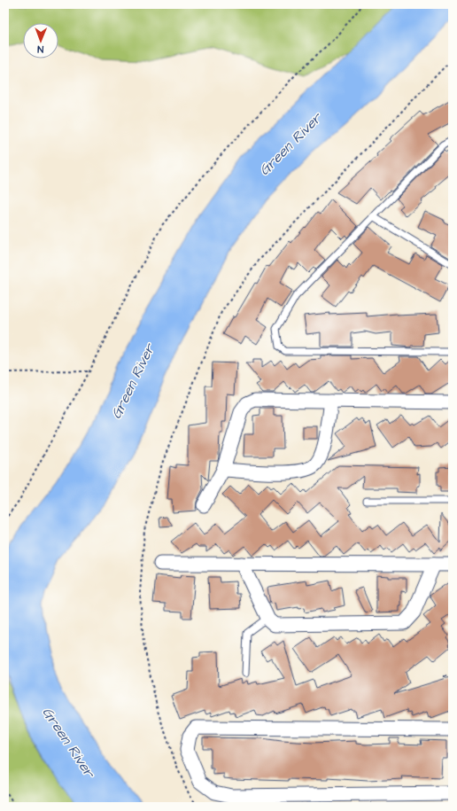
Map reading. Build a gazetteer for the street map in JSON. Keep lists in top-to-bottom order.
{
  "water": ["Green River"],
  "north": "bottom"
}
